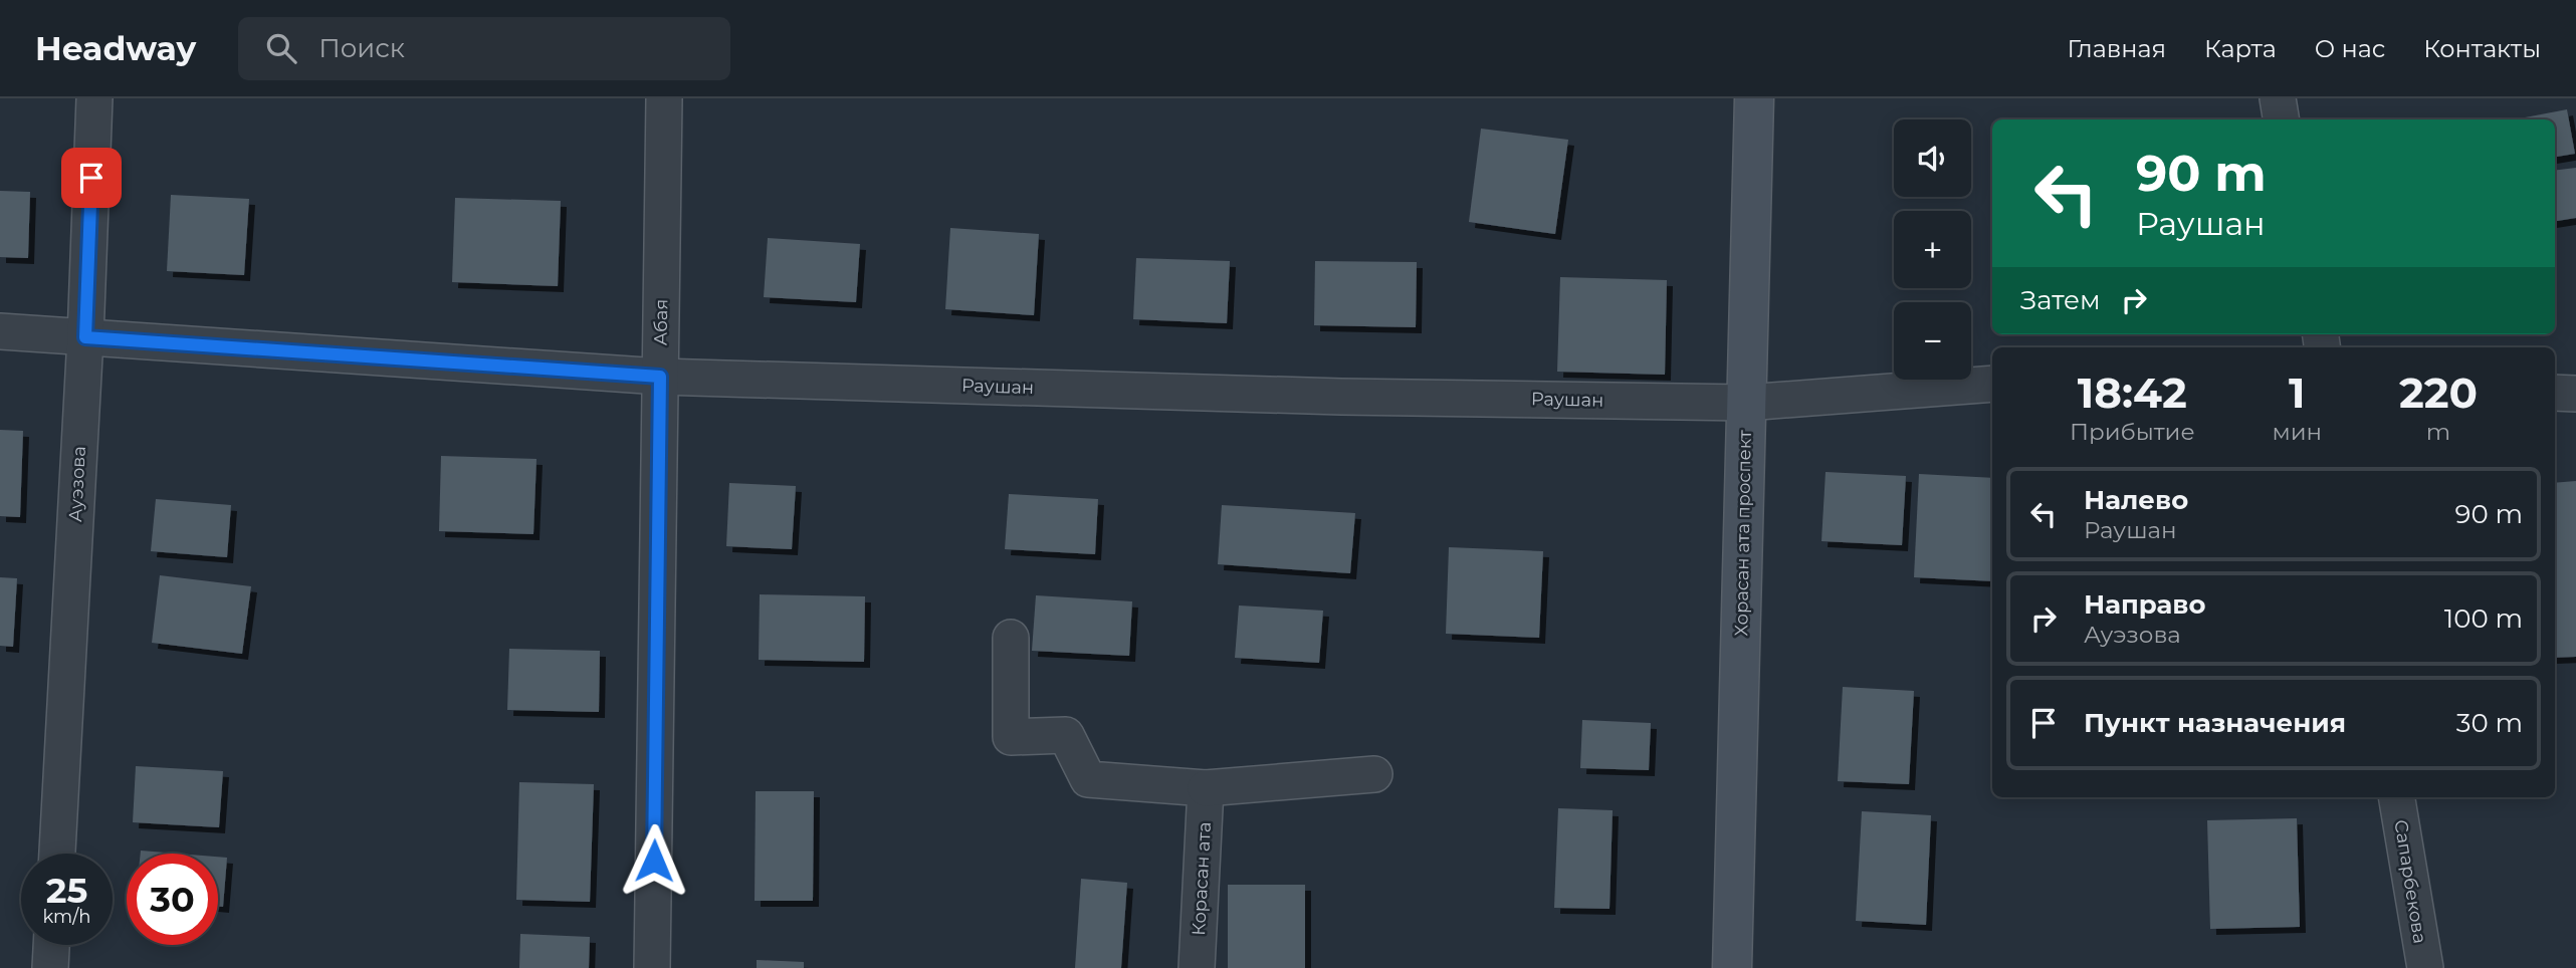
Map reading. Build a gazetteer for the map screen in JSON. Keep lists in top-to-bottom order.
{
  "streets": {
    "main road": ["Хорасан ата проспект"],
    "street": [
      "Абая",
      "Раушан",
      "Ауэзова",
      "Корасан ата",
      "Сапарбекова"
    ]
  },
  "crossings": [
    ["Абая", "Раушан"],
    ["Раушан", "Ауэзова"],
    ["Раушан", "Хорасан ата проспект"]
  ],
  "page": {
    "header": "Headway",
    "search": "Поиск",
    "nav": [
      "Главная",
      "Карта",
      "О нас",
      "Контакты"
    ],
    "map_buttons": ["+", "−"],
    "turn": ["90 m", "Раушан"],
    "then": "Затем",
    "eta": [
      "18:42",
      "Прибытие",
      "1",
      "мин",
      "220",
      "m"
    ],
    "list": [
      {
        "name": "Налево",
        "note": "Раушан",
        "value": "90 m"
      },
      {
        "name": "Направо",
        "note": "Ауэзова",
        "value": "100 m"
      },
      {
        "name": "Пункт назначения",
        "value": "30 m"
      }
    ],
    "speed": "25 km/h",
    "limit": "30"
  }
}
